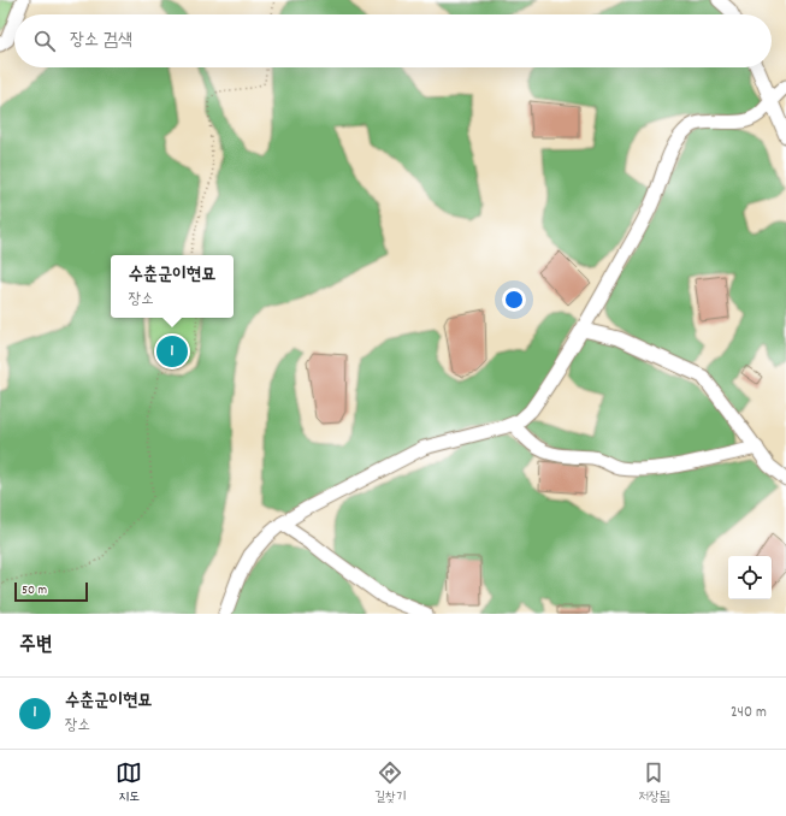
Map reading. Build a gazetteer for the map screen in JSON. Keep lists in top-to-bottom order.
{
  "scale_bar": "50 m",
  "page": {
    "search": "장소 검색",
    "popup": ["수춘군이현묘", "장소"],
    "pins": "1",
    "scale": "50 m",
    "heading": "주변",
    "list": [
      {
        "mark": "1",
        "name": "수춘군이현묘",
        "note": "장소",
        "value": "240 m"
      }
    ],
    "nav": ["지도", "길찾기", "저장됨"]
  }
}
